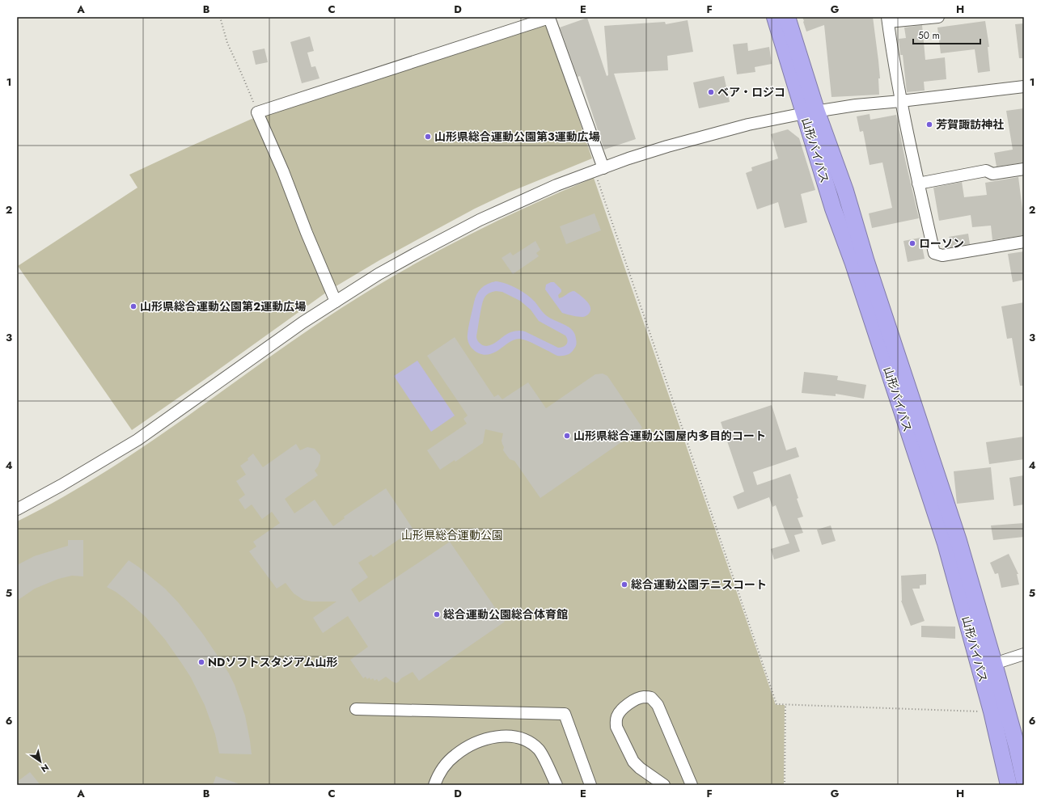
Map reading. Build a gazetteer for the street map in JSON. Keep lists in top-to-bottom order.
{
  "streets": {
    "highway": ["山形バイパス"]
  },
  "parks": ["山形県総合運動公園"],
  "places": [
    "ベア・ロジコ",
    "芳賀諏訪神社",
    "山形県総合運動公園第3運動広場",
    "ローソン",
    "山形県総合運動公園第2運動広場",
    "山形県総合運動公園屋内多目的コート",
    "総合運動公園テニスコート",
    "総合運動公園総合体育館",
    "NDソフトスタジアム山形"
  ],
  "scale_bar": "50 m",
  "north": "bottom right",
  "grid": {
    "columns": [
      "A",
      "B",
      "C",
      "D",
      "E",
      "F",
      "G",
      "H"
    ],
    "rows": [
      "1",
      "2",
      "3",
      "4",
      "5",
      "6"
    ]
  }
}
